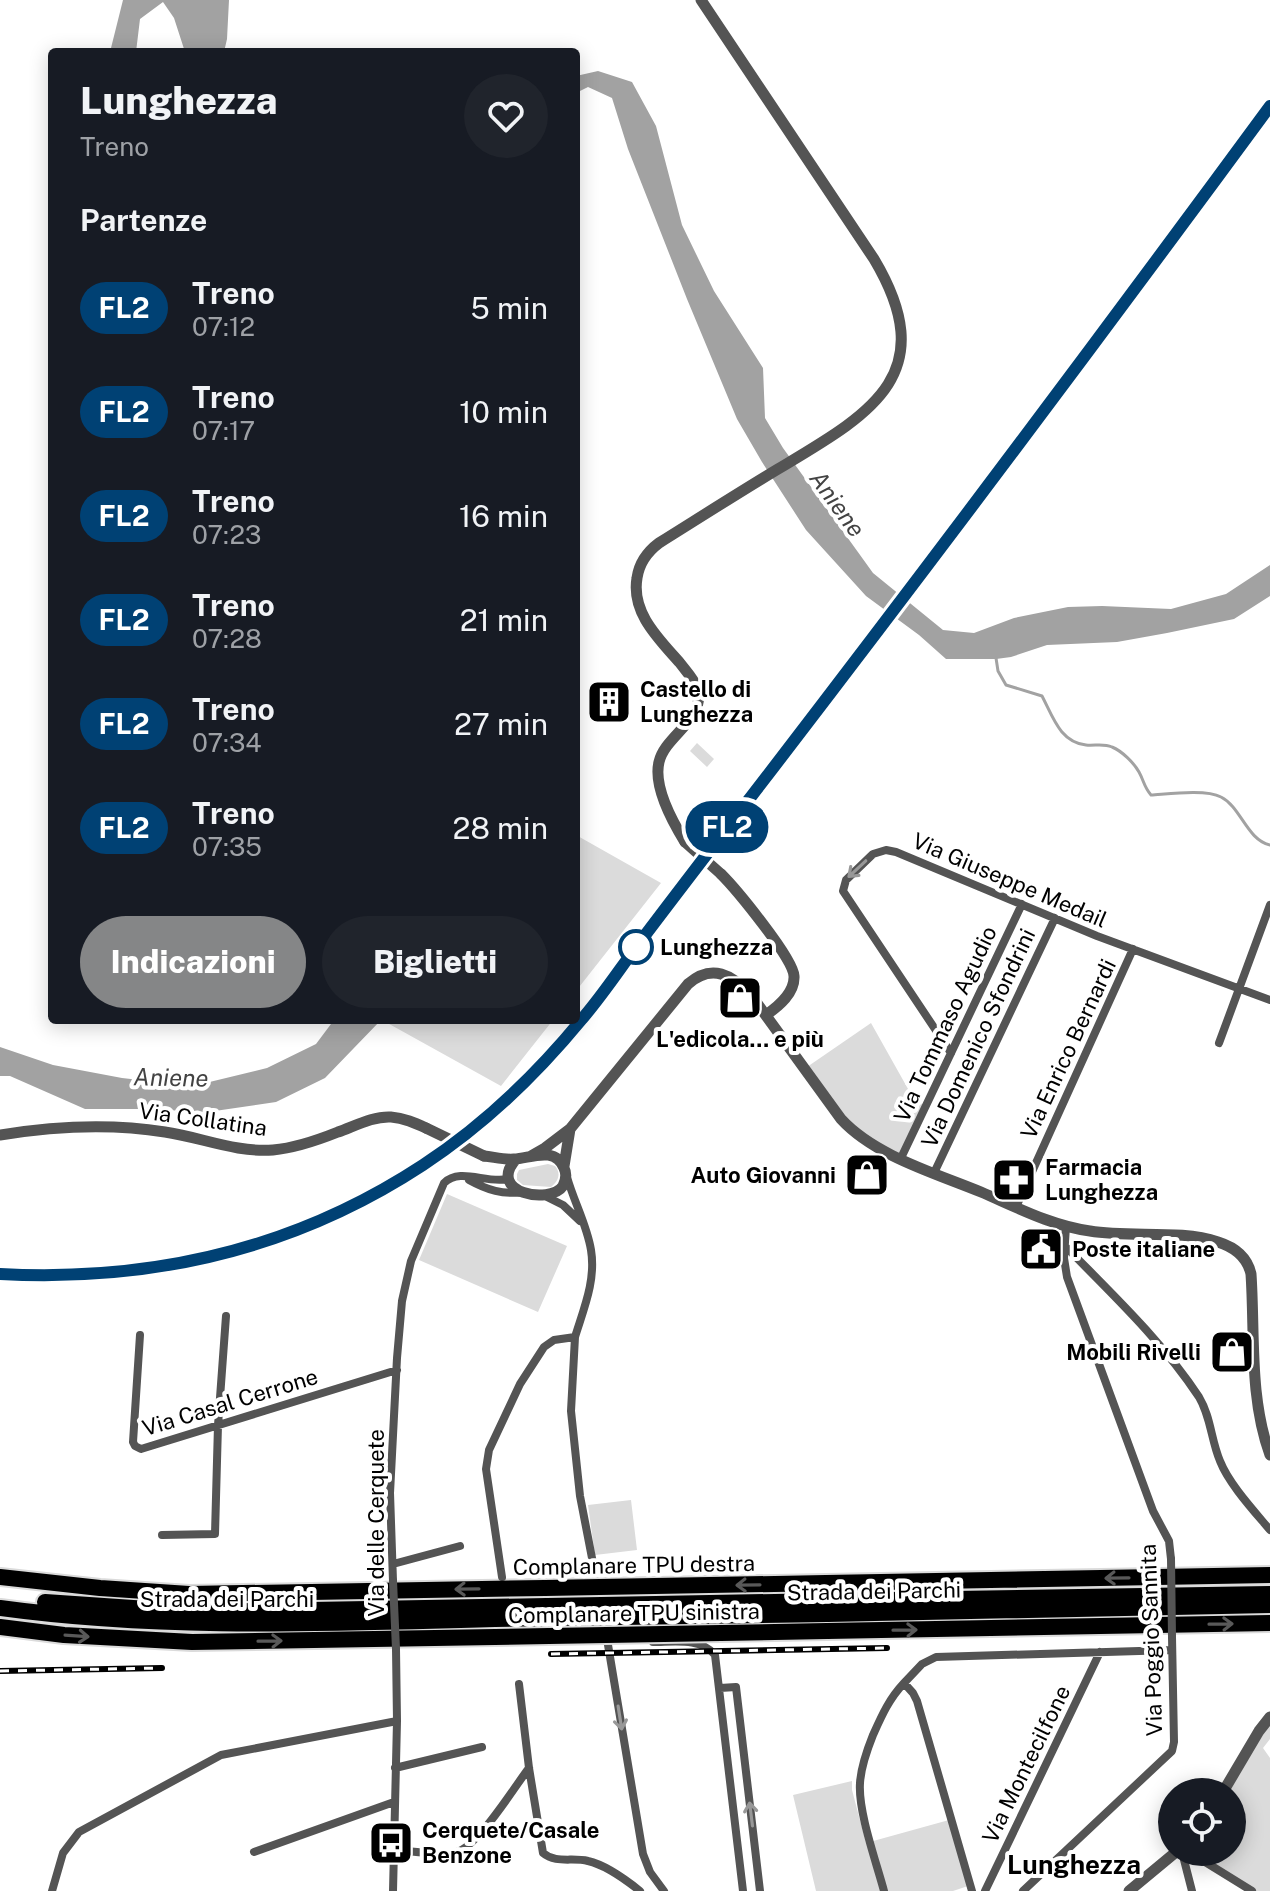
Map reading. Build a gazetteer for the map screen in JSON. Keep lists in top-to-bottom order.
{
  "streets": {
    "highway": ["Complanare TPU destra", "Strada dei Parchi", "Complanare TPU sinistra"],
    "street": [
      "Via Giuseppe Medail",
      "Via Tommaso Agudio",
      "Via Domenico Sfondrini",
      "Via Enrico Bernardi",
      "Via Collatina",
      "Via Casal Cerrone",
      "Via delle Cerquete",
      "Via Poggio Sannita",
      "Via Montecilfone"
    ]
  },
  "crossings": [
    ["Via Giuseppe Medail", "Via Tommaso Agudio"],
    ["Via Giuseppe Medail", "Via Domenico Sfondrini"],
    ["Via Giuseppe Medail", "Via Enrico Bernardi"],
    ["Via Casal Cerrone", "Via delle Cerquete"]
  ],
  "one_way": ["Complanare TPU destra", "Complanare TPU sinistra"],
  "districts": ["Lunghezza"],
  "water": ["Aniene"],
  "places": {
    "building": ["Castello di Lunghezza"],
    "other": ["Lunghezza"],
    "shop": ["L'edicola… e più", "Auto Giovanni", "Mobili Rivelli"],
    "pharmacy": ["Farmacia Lunghezza"],
    "public building": ["Poste italiane"],
    "bus stop": ["Cerquete/Casale Benzone"]
  },
  "page": {
    "on_map": "FL2",
    "heading": [
      ["Lunghezza", "Treno"],
      "Partenze"
    ],
    "list": [
      {
        "mark": "FL2",
        "name": "Treno",
        "note": "07:12",
        "value": "5 min"
      },
      {
        "mark": "FL2",
        "name": "Treno",
        "note": "07:17",
        "value": "10 min"
      },
      {
        "mark": "FL2",
        "name": "Treno",
        "note": "07:23",
        "value": "16 min"
      },
      {
        "mark": "FL2",
        "name": "Treno",
        "note": "07:28",
        "value": "21 min"
      },
      {
        "mark": "FL2",
        "name": "Treno",
        "note": "07:34",
        "value": "27 min"
      },
      {
        "mark": "FL2",
        "name": "Treno",
        "note": "07:35",
        "value": "28 min"
      }
    ],
    "buttons": ["Indicazioni", "Biglietti"]
  }
}
